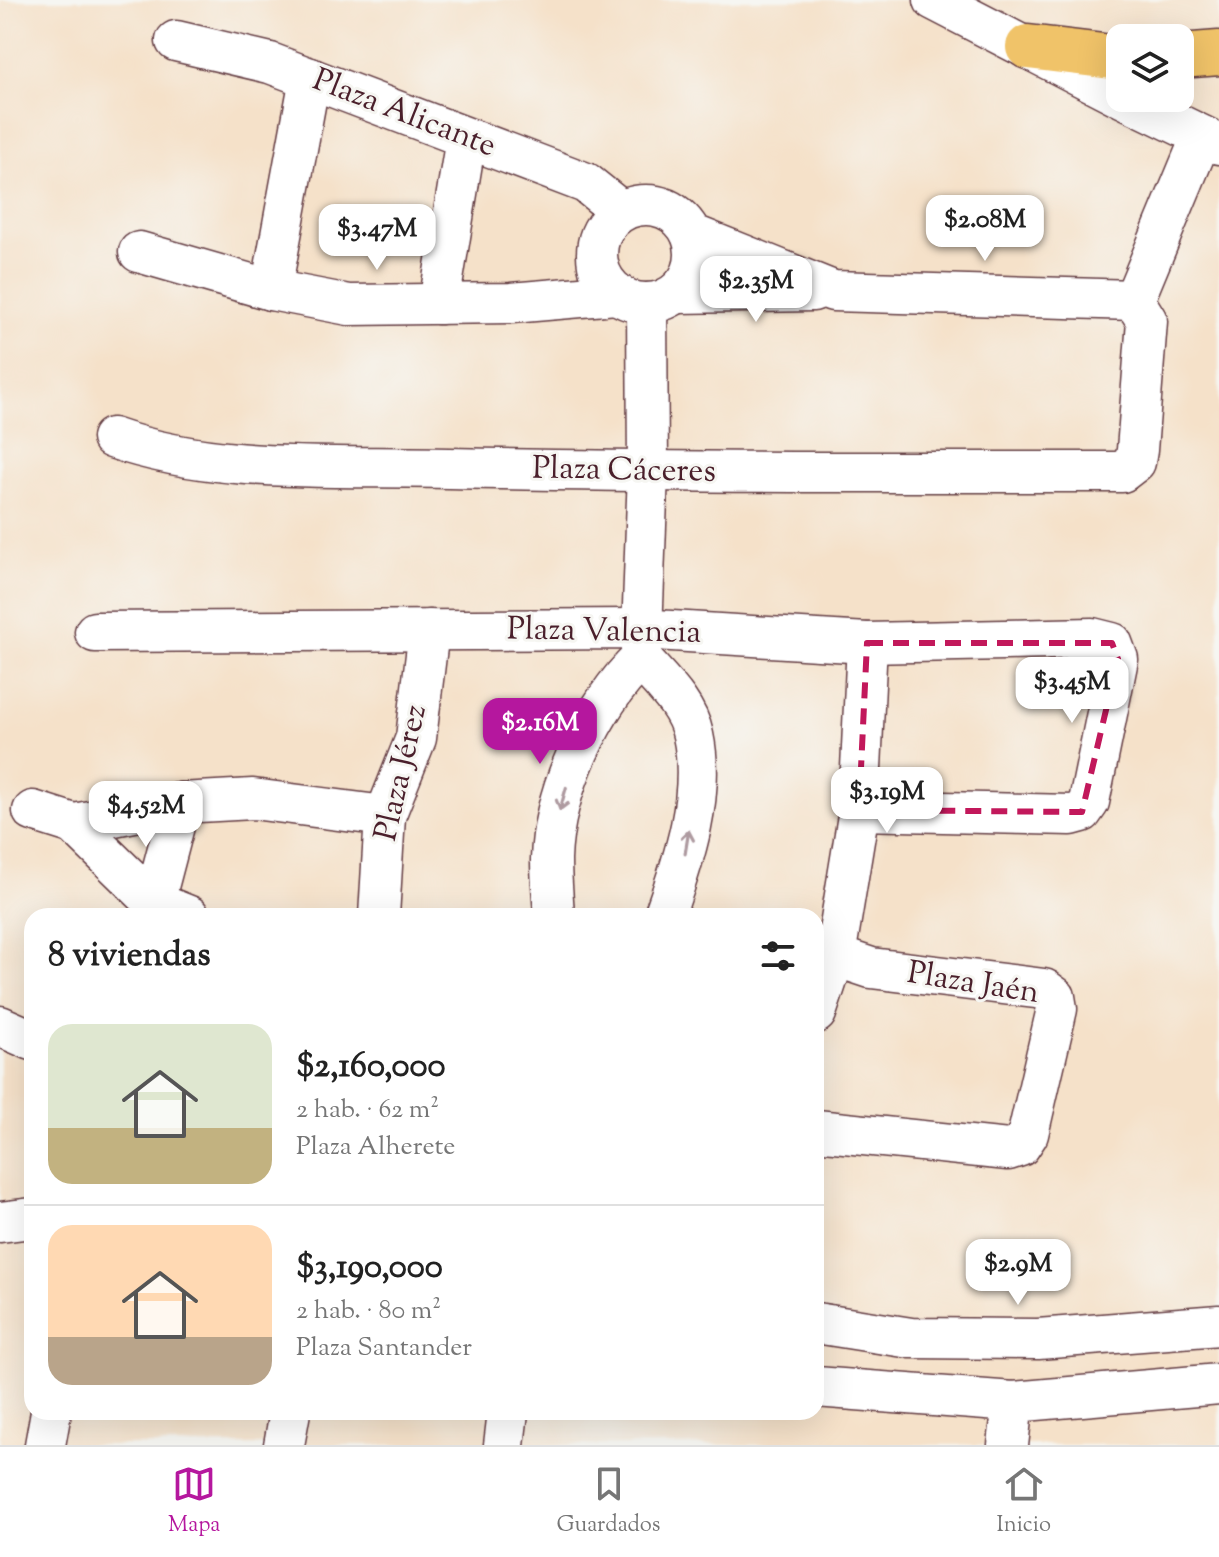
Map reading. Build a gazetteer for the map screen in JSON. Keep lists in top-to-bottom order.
{
  "streets": {
    "street": [
      "Plaza Alicante",
      "Plaza Cáceres",
      "Plaza Valencia",
      "Plaza Jérez",
      "Plaza Jaén"
    ]
  },
  "crossings": [
    ["Plaza Valencia", "Plaza Jérez"]
  ],
  "page": {
    "price": [
      "$2.08M",
      "$3.47M",
      "$2.35M",
      "$3.45M",
      "$2.16M",
      "$3.19M",
      "$4.52M",
      "$2.9M"
    ],
    "heading": "8 viviendas",
    "list": [
      {
        "name": "$2,160,000",
        "note": "2 hab. · 62 m² · Plaza Alherete"
      },
      {
        "name": "$3,190,000",
        "note": "2 hab. · 80 m² · Plaza Santander"
      }
    ],
    "tabs": ["Mapa", "Guardados", "Inicio"]
  }
}
